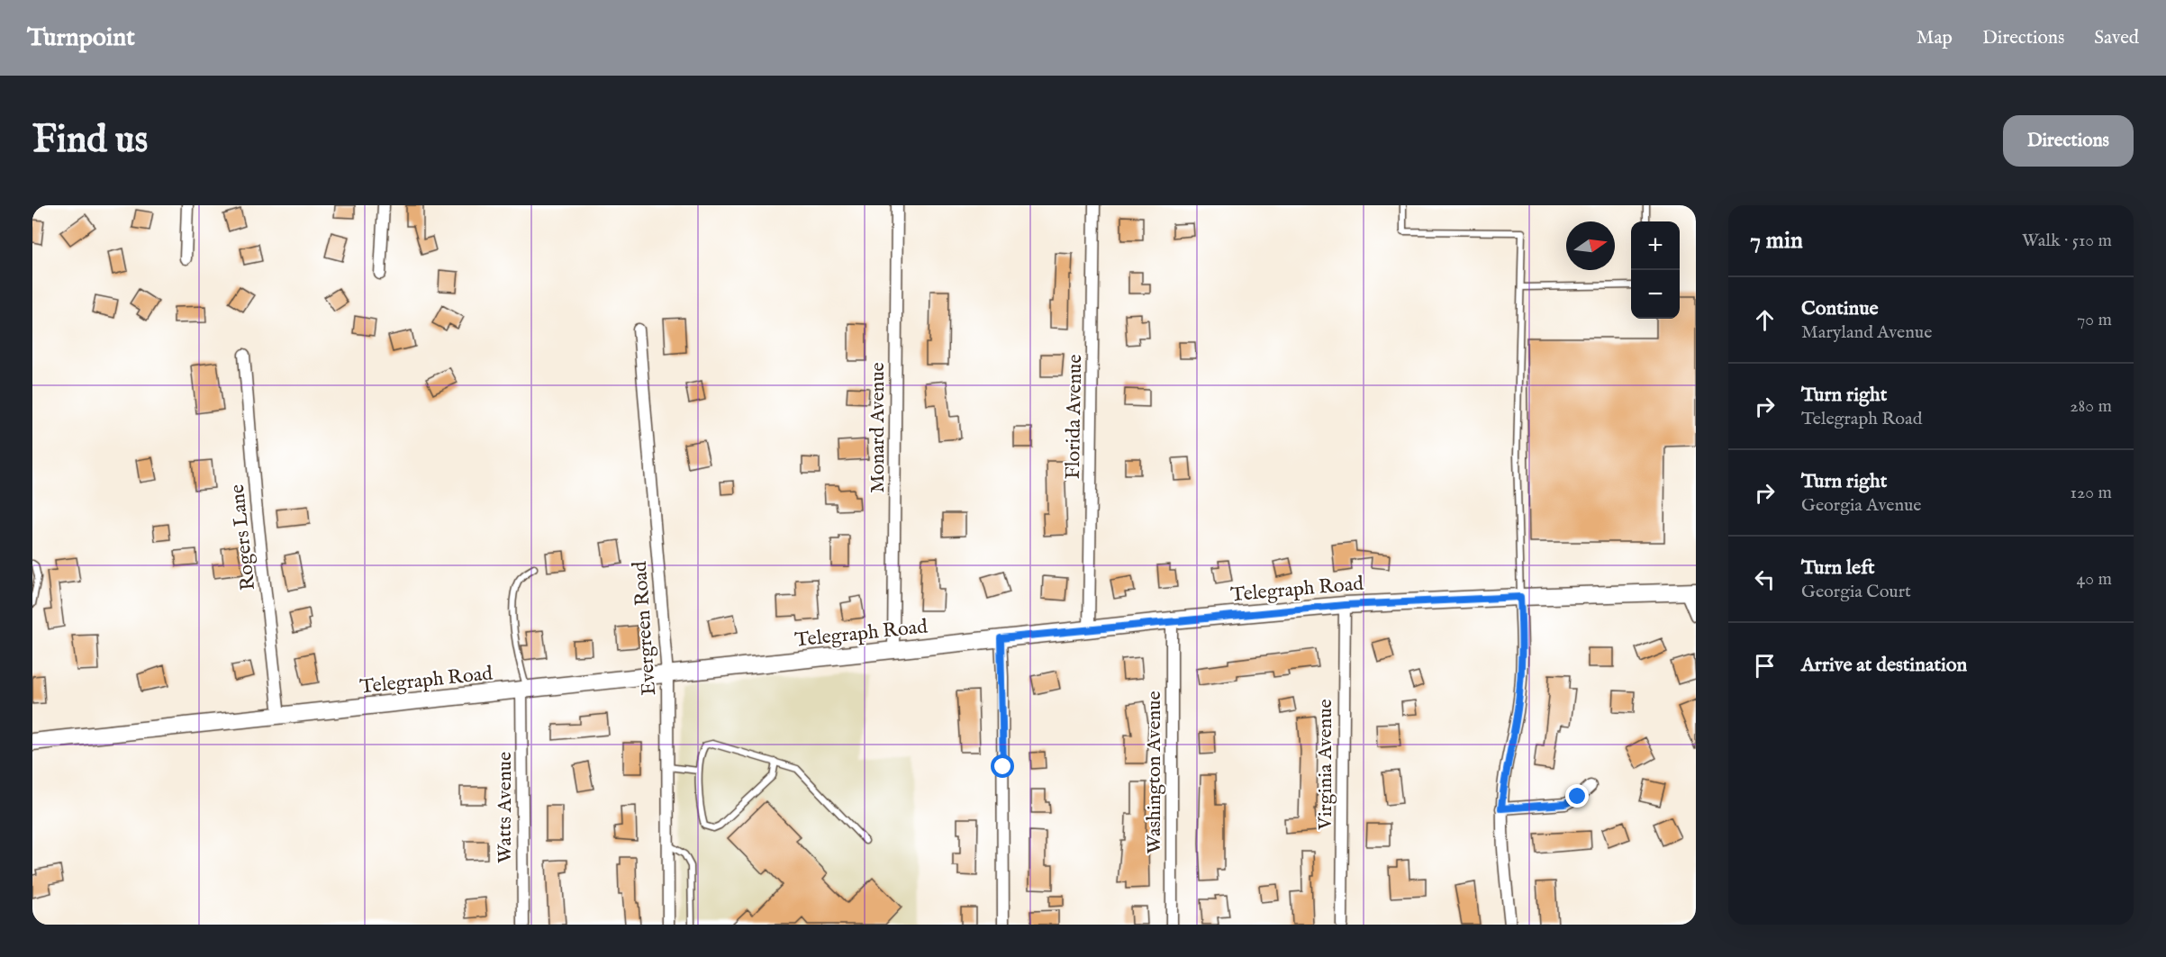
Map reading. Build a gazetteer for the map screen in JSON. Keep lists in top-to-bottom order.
{
  "streets": {
    "main road": ["Telegraph Road"],
    "street": [
      "Florida Avenue",
      "Monard Avenue",
      "Rogers Lane",
      "Evergreen Road",
      "Virginia Avenue",
      "Washington Avenue",
      "Watts Avenue"
    ]
  },
  "crossings": [
    ["Florida Avenue", "Telegraph Road"],
    ["Monard Avenue", "Telegraph Road"],
    ["Rogers Lane", "Telegraph Road"],
    ["Telegraph Road", "Evergreen Road"],
    ["Telegraph Road", "Virginia Avenue"],
    ["Telegraph Road", "Washington Avenue"],
    ["Telegraph Road", "Watts Avenue"]
  ],
  "north": "right",
  "page": {
    "header": "Turnpoint",
    "nav": ["Map", "Directions", "Saved"],
    "buttons": "Directions",
    "title": "Find us",
    "heading": ["7 min", "Walk · 510 m"],
    "map_buttons": ["+", "−"],
    "list": [
      ["Continue", "Maryland Avenue", "70 m"],
      ["Turn right", "Telegraph Road", "280 m"],
      ["Turn right", "Georgia Avenue", "120 m"],
      ["Turn left", "Georgia Court", "40 m"],
      "Arrive at destination"
    ]
  }
}
